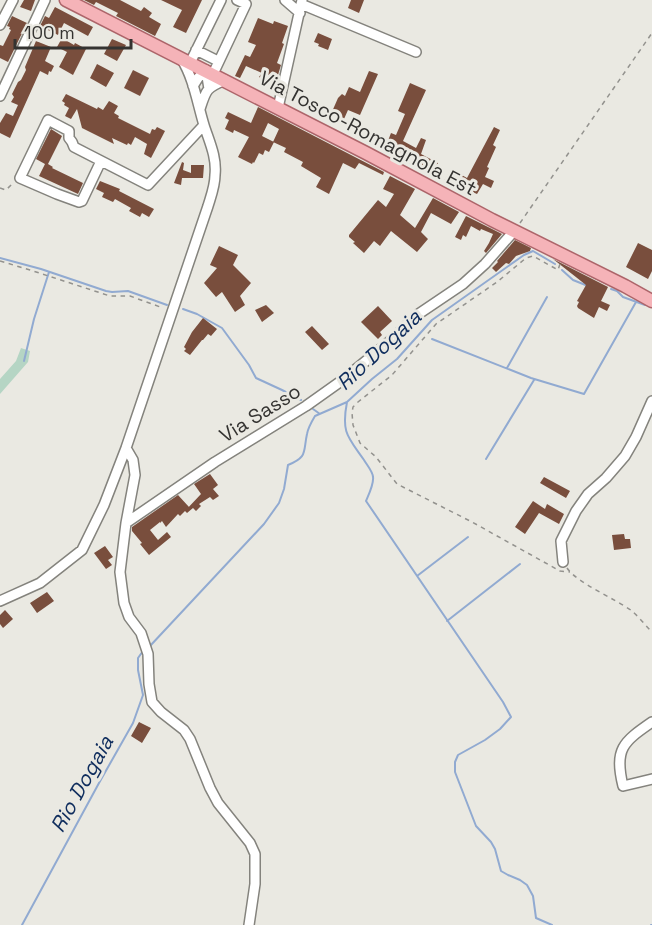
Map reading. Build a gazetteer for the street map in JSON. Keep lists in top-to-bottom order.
{
  "streets": {
    "main road": ["Via Tosco-Romagnola Est"],
    "street": ["Via Sasso"]
  },
  "crossings": [
    ["Via Tosco-Romagnola Est", "Via Sasso"]
  ],
  "water": ["Rio Dogaia"],
  "scale_bar": "100 m"
}
